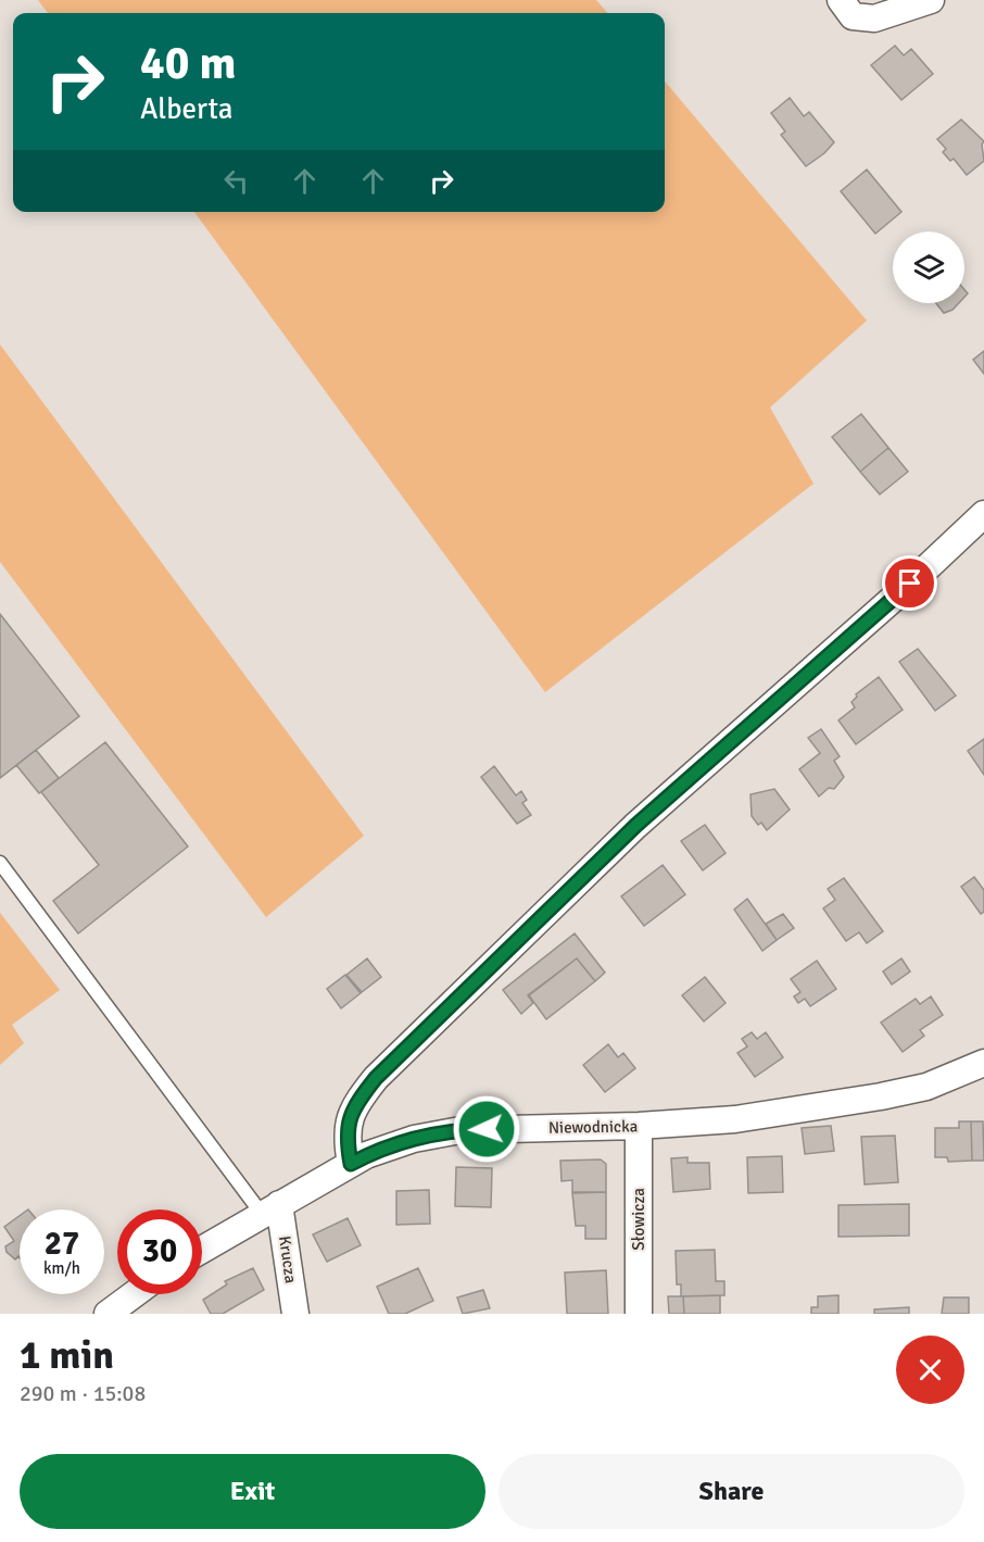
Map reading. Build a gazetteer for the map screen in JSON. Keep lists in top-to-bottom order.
{
  "streets": {
    "street": ["Niewodnicka", "Słowicza", "Krucza"]
  },
  "crossings": [
    ["Niewodnicka", "Słowicza"],
    ["Niewodnicka", "Krucza"]
  ],
  "page": {
    "turn": ["40 m", "Alberta"],
    "speed": "27 km/h",
    "limit": "30",
    "heading": ["1 min", "290 m · 15:08"],
    "buttons": ["Exit", "Share"]
  }
}
